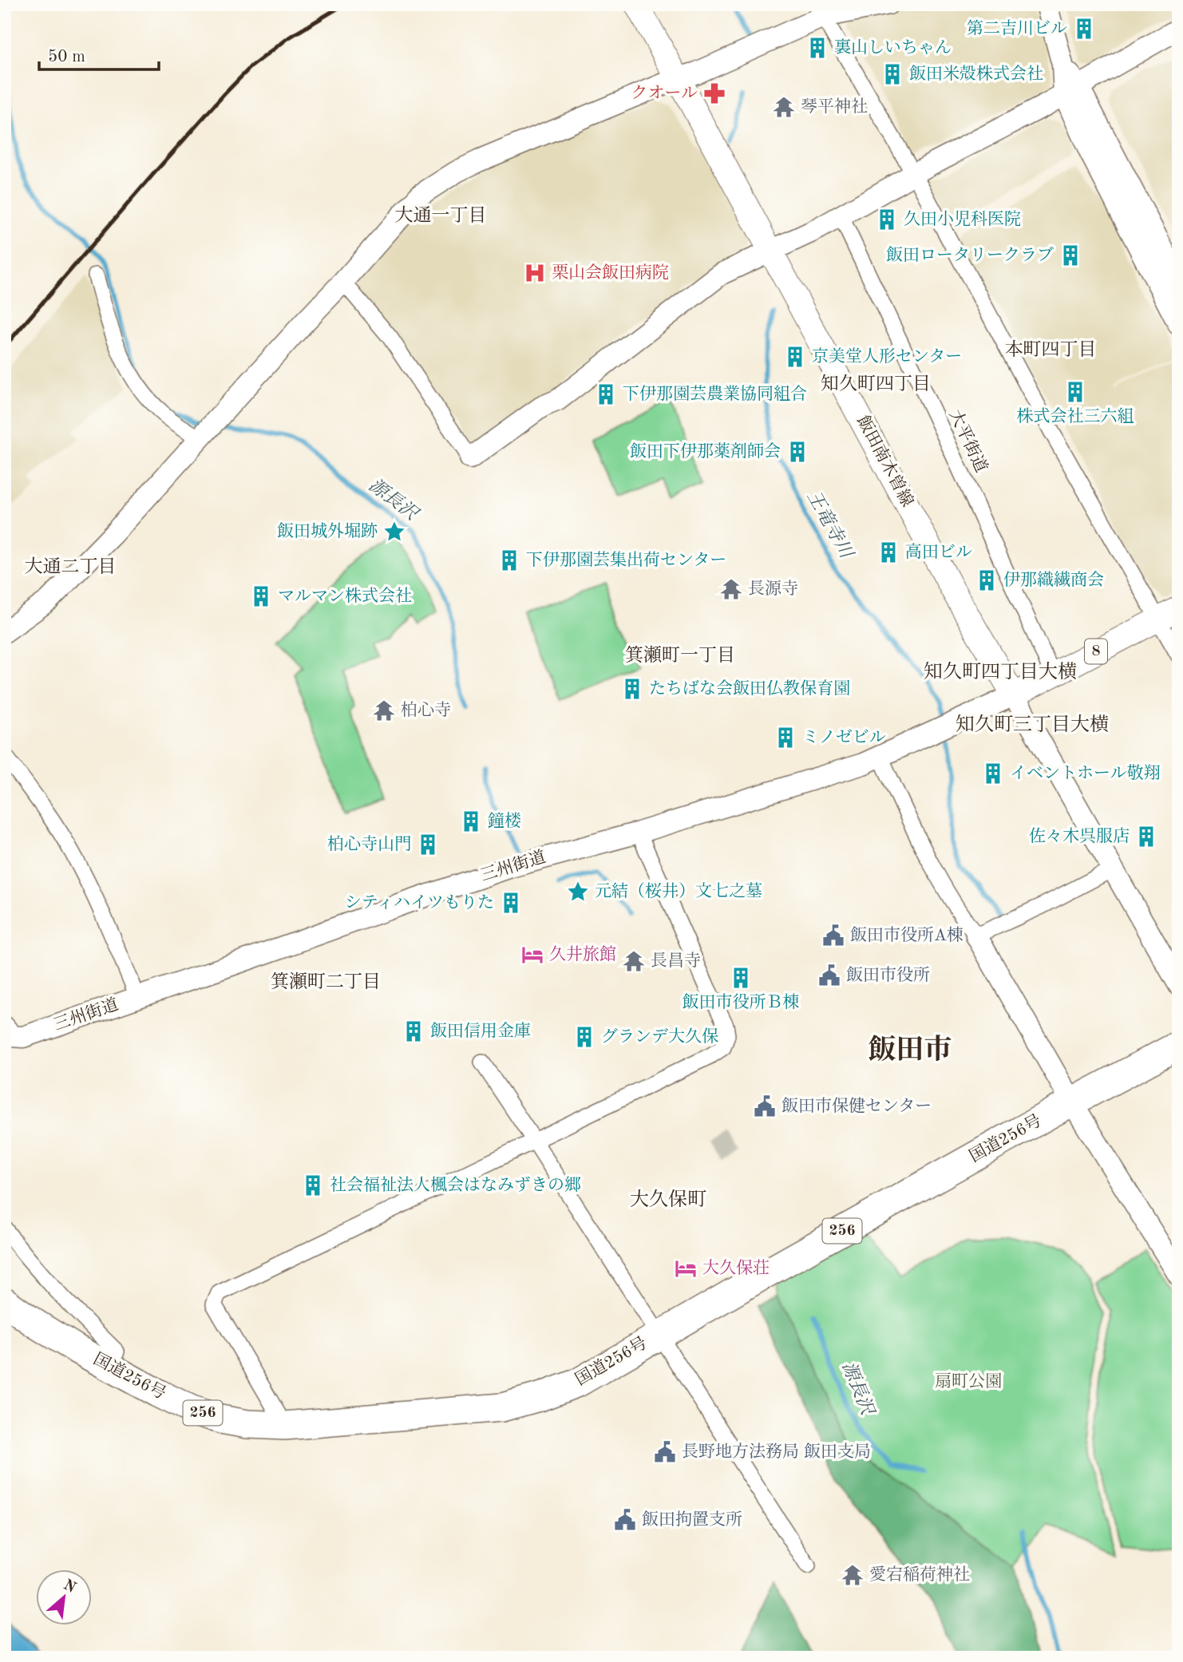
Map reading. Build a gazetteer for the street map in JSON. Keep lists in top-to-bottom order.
{
  "streets": {
    "highway": ["国道256号", "256"],
    "main road": ["飯田南木曽線", "8"],
    "street": ["大平街道", "三州街道"]
  },
  "crossings": [
    ["大平街道", "8"],
    ["飯田南木曽線", "8"],
    ["飯田南木曽線", "三州街道"],
    ["8", "三州街道"]
  ],
  "districts": [
    "大通一丁目",
    "本町四丁目",
    "知久町四丁目",
    "大通二丁目",
    "箕瀬町一丁目",
    "知久町四丁目大横",
    "知久町三丁目大横",
    "箕瀬町二丁目",
    "飯田市",
    "大久保町"
  ],
  "water": ["源長沢", "王竜寺川"],
  "parks": ["扇町公園"],
  "places": {
    "building": [
      "第二吉川ビル",
      "裏山しいちゃん",
      "飯田米殻株式会社",
      "久田小児科医院",
      "飯田ロータリークラブ",
      "京美堂人形センター",
      "株式会社三六組",
      "下伊那園芸農業協同組合",
      "飯田下伊那薬剤師会",
      "高田ビル",
      "下伊那園芸集出荷センター",
      "伊那織繊商会",
      "マルマン株式会社",
      "たちばな会飯田仏教保育園",
      "ミノゼビル",
      "イベントホール敬翔",
      "鐘楼",
      "佐々木呉服店",
      "柏心寺山門",
      "シティハイツもりた",
      "飯田市役所Ｂ棟",
      "飯田信用金庫",
      "グランデ大久保",
      "社会福祉法人楓会はなみずきの郷"
    ],
    "pharmacy": ["クオール"],
    "temple": [
      "琴平神社",
      "長源寺",
      "柏心寺",
      "長昌寺",
      "愛宕稲荷神社"
    ],
    "hospital": ["栗山会飯田病院"],
    "place": ["飯田城外堀跡", "元結（桜井）文七之墓"],
    "public building": [
      "飯田市役所A棟",
      "飯田市役所",
      "飯田市保健センター",
      "長野地方法務局 飯田支局",
      "飯田拘置支所"
    ],
    "hotel": ["久井旅館", "大久保荘"]
  },
  "scale_bar": "50 m",
  "north": "top right"
}
